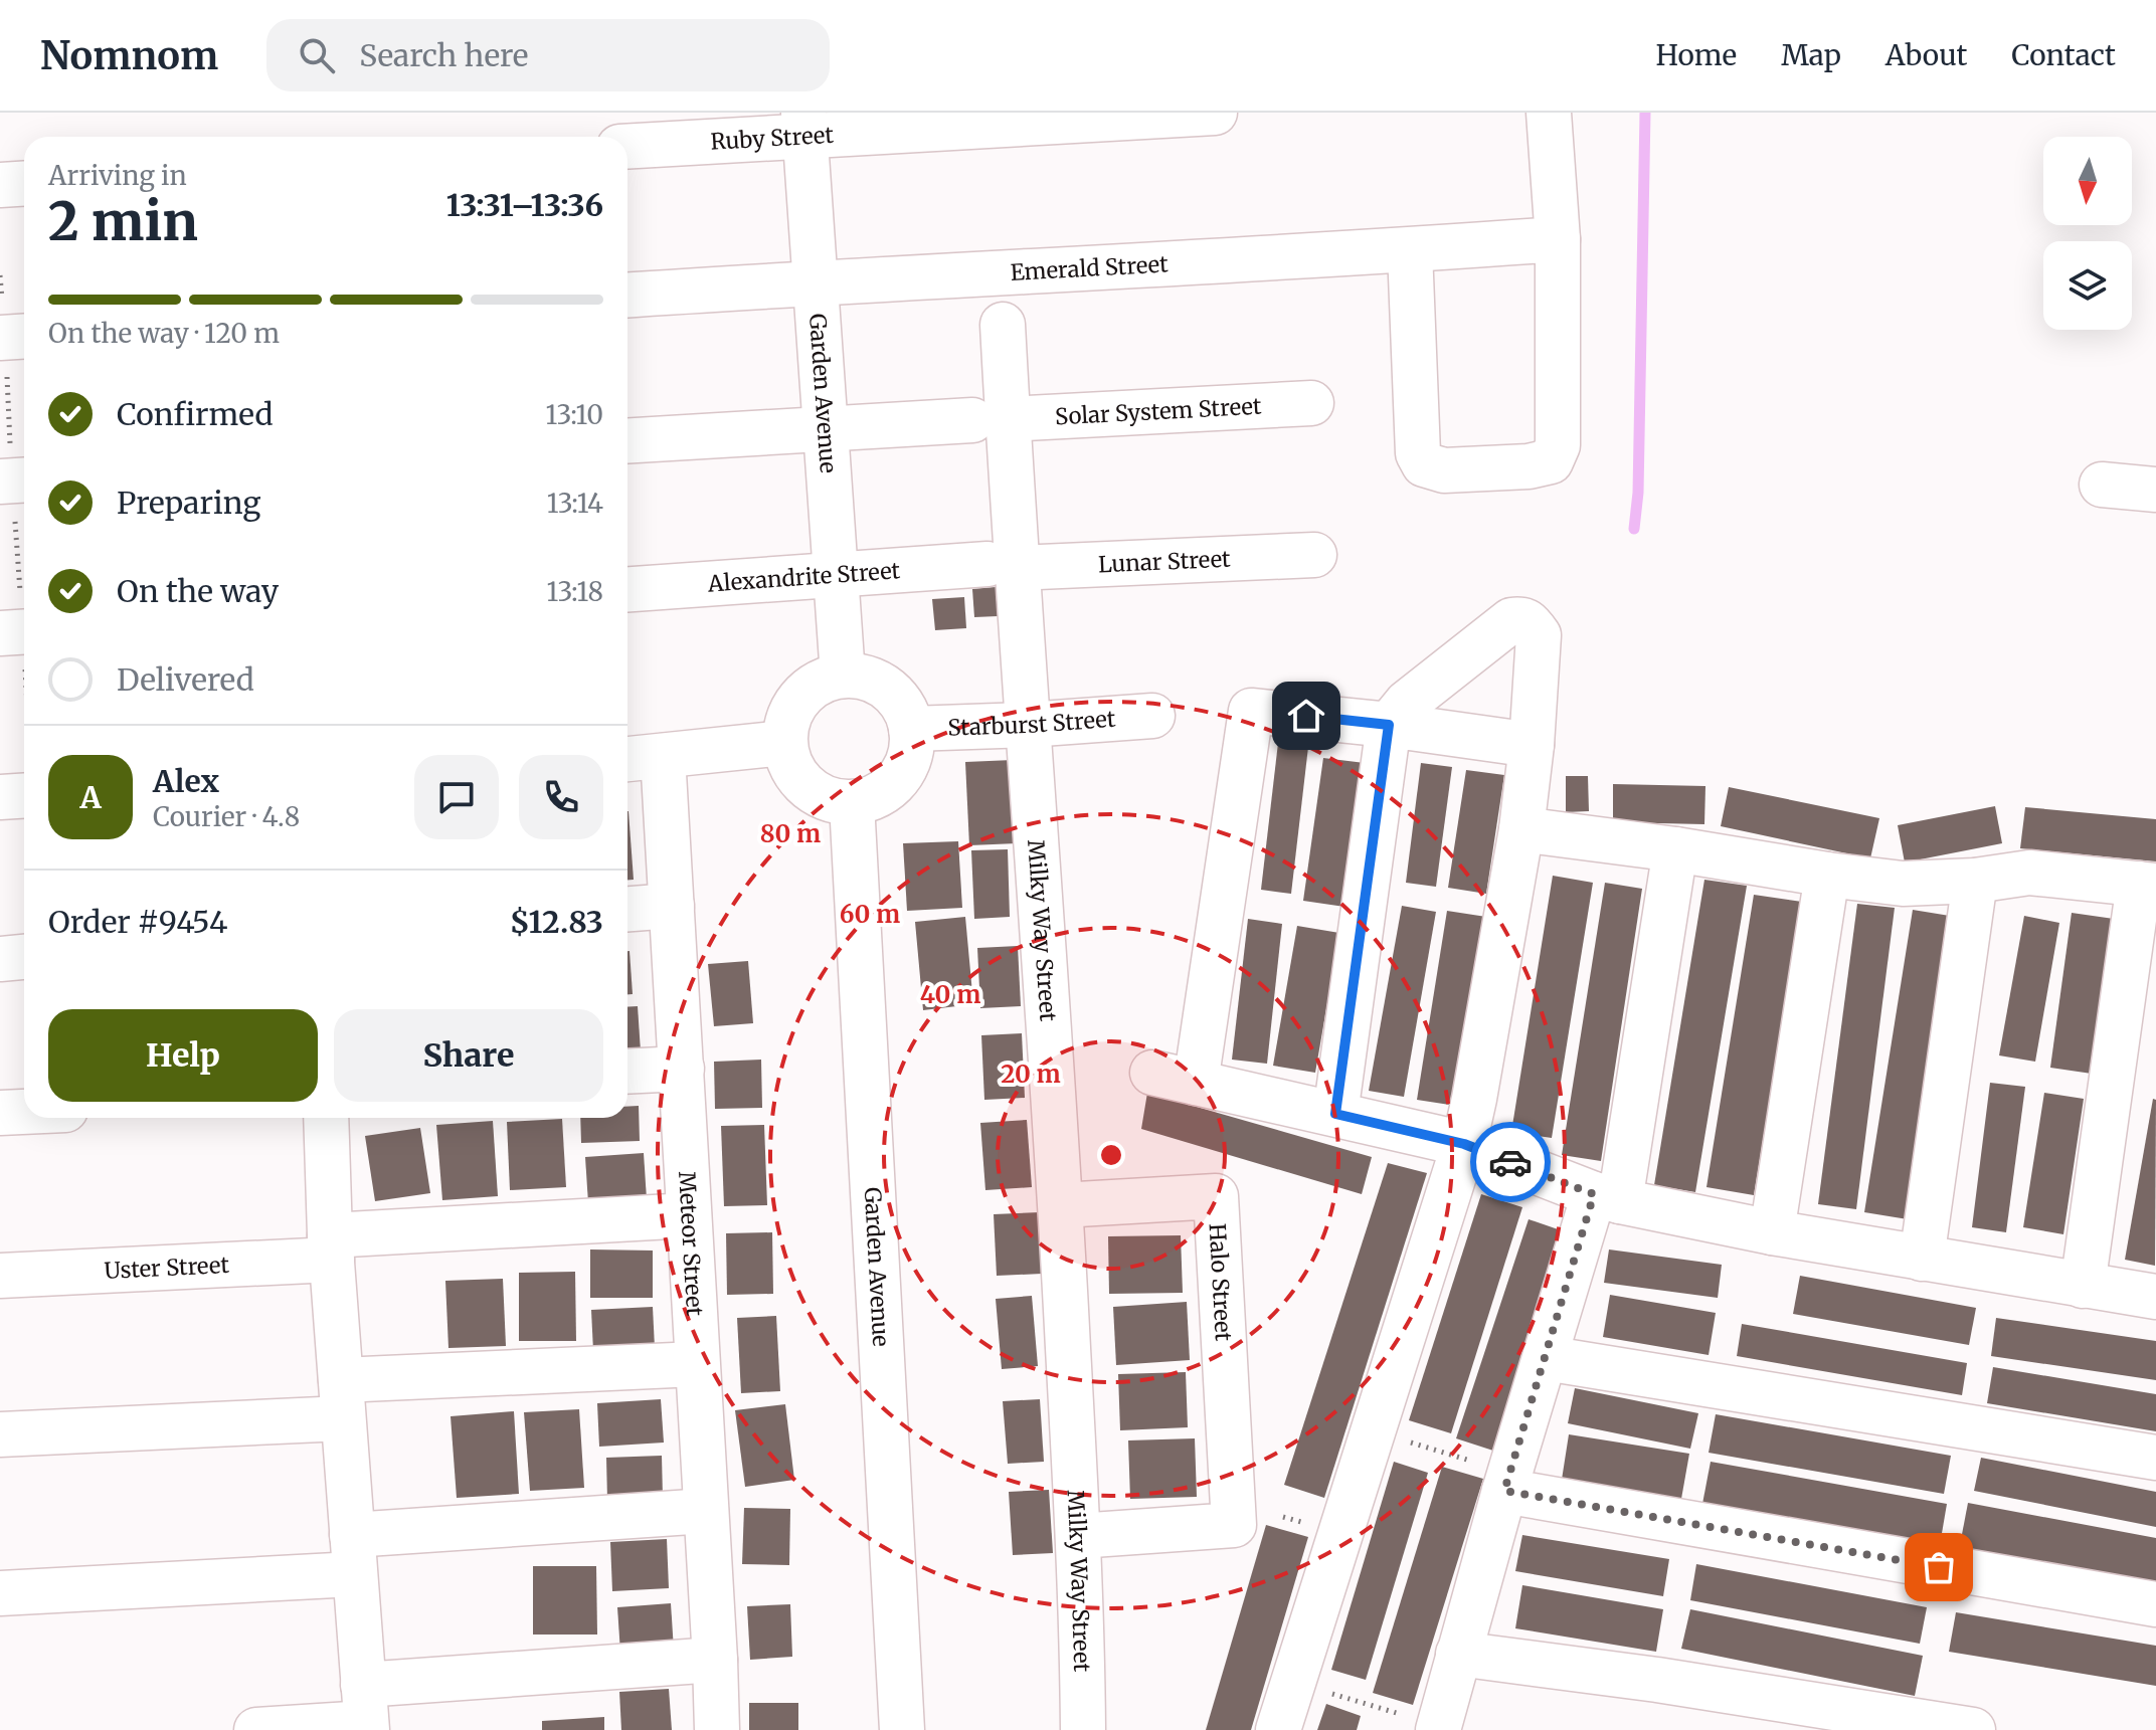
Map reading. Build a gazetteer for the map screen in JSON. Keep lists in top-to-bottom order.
{
  "streets": {
    "street": [
      "Ruby Street",
      "Emerald Street",
      "Garden Avenue",
      "Solar System Street",
      "Lunar Street",
      "Alexandrite Street",
      "Starburst Street",
      "Milky Way Street",
      "Meteor Street",
      "Uster Street",
      "Halo Street"
    ]
  },
  "crossings": [
    ["Ruby Street", "Garden Avenue"],
    ["Emerald Street", "Garden Avenue"],
    ["Garden Avenue", "Solar System Street"],
    ["Garden Avenue", "Alexandrite Street"],
    ["Garden Avenue", "Starburst Street"],
    ["Solar System Street", "Milky Way Street"],
    ["Lunar Street", "Alexandrite Street"],
    ["Lunar Street", "Milky Way Street"],
    ["Alexandrite Street", "Milky Way Street"],
    ["Starburst Street", "Milky Way Street"],
    ["Milky Way Street", "Halo Street"],
    ["Meteor Street", "Uster Street"]
  ],
  "north": "bottom",
  "page": {
    "header": "Nomnom",
    "search": "Search here",
    "nav": [
      "Home",
      "Map",
      "About",
      "Contact"
    ],
    "heading": ["2 min", "Arriving in", "13:31–13:36"],
    "panel": [
      "Alex",
      "Courier · 4.8",
      "Order #9454",
      "$12.83"
    ],
    "bar": "On the way · 120 m",
    "list": [
      ["Confirmed", "13:10"],
      ["Preparing", "13:14"],
      ["On the way", "13:18"],
      "Delivered"
    ],
    "round": "A",
    "buttons": ["Help", "Share"]
  },
  "rings": [
    "80 m",
    "60 m",
    "40 m",
    "20 m"
  ]
}
